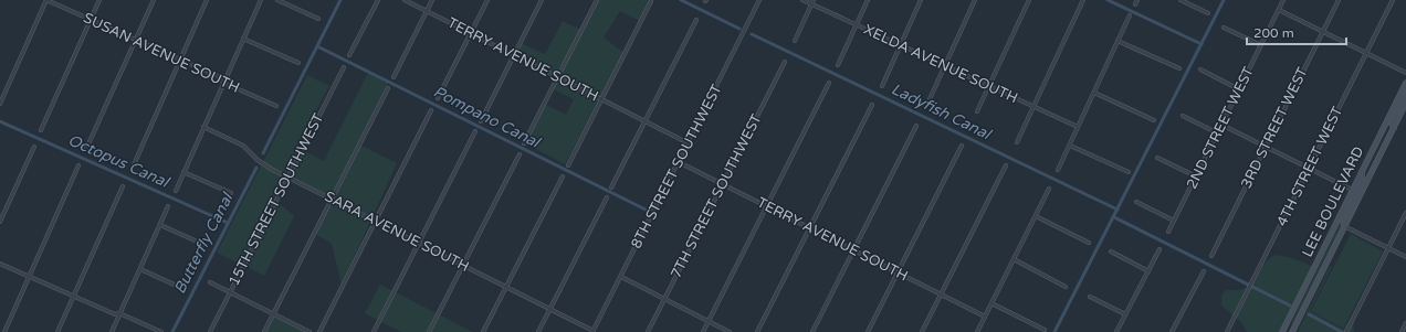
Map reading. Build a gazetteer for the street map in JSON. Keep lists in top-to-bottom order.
{
  "streets": {
    "main road": ["LEE BOULEVARD"],
    "street": [
      "SUSAN AVENUE SOUTH",
      "TERRY AVENUE SOUTH",
      "XELDA AVENUE SOUTH",
      "2ND STREET WEST",
      "3RD STREET WEST",
      "8TH STREET SOUTHWEST",
      "4TH STREET WEST",
      "7TH STREET SOUTHWEST",
      "15TH STREET SOUTHWEST",
      "SARA AVENUE SOUTH"
    ]
  },
  "crossings": [
    ["TERRY AVENUE SOUTH", "8TH STREET SOUTHWEST"],
    ["TERRY AVENUE SOUTH", "7TH STREET SOUTHWEST"],
    ["8TH STREET SOUTHWEST", "SARA AVENUE SOUTH"],
    ["15TH STREET SOUTHWEST", "SARA AVENUE SOUTH"]
  ],
  "water": [
    "Ladyfish Canal",
    "Pompano Canal",
    "Octopus Canal",
    "Butterfly Canal"
  ],
  "scale_bar": "200 m"
}
